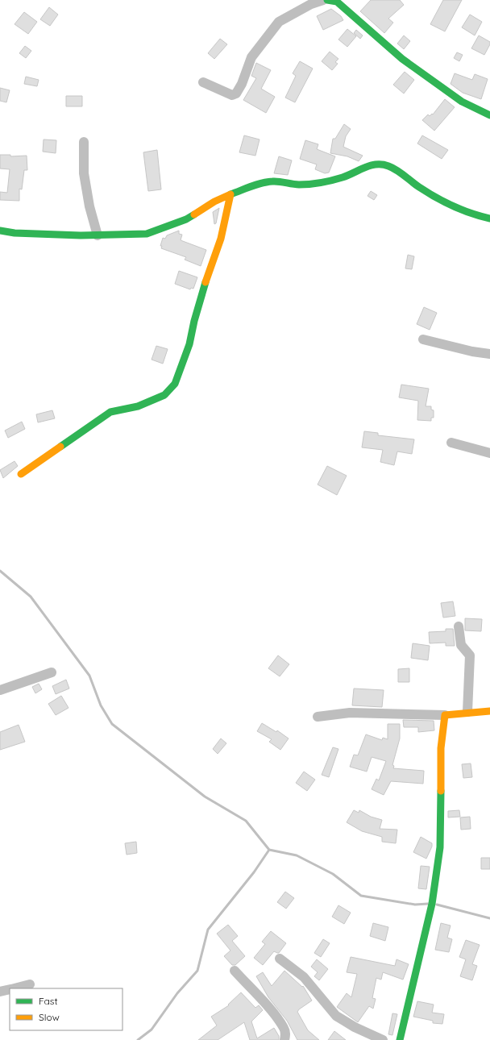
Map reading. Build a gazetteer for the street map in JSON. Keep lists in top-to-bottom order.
{
  "legend": ["Fast", "Slow"]
}
